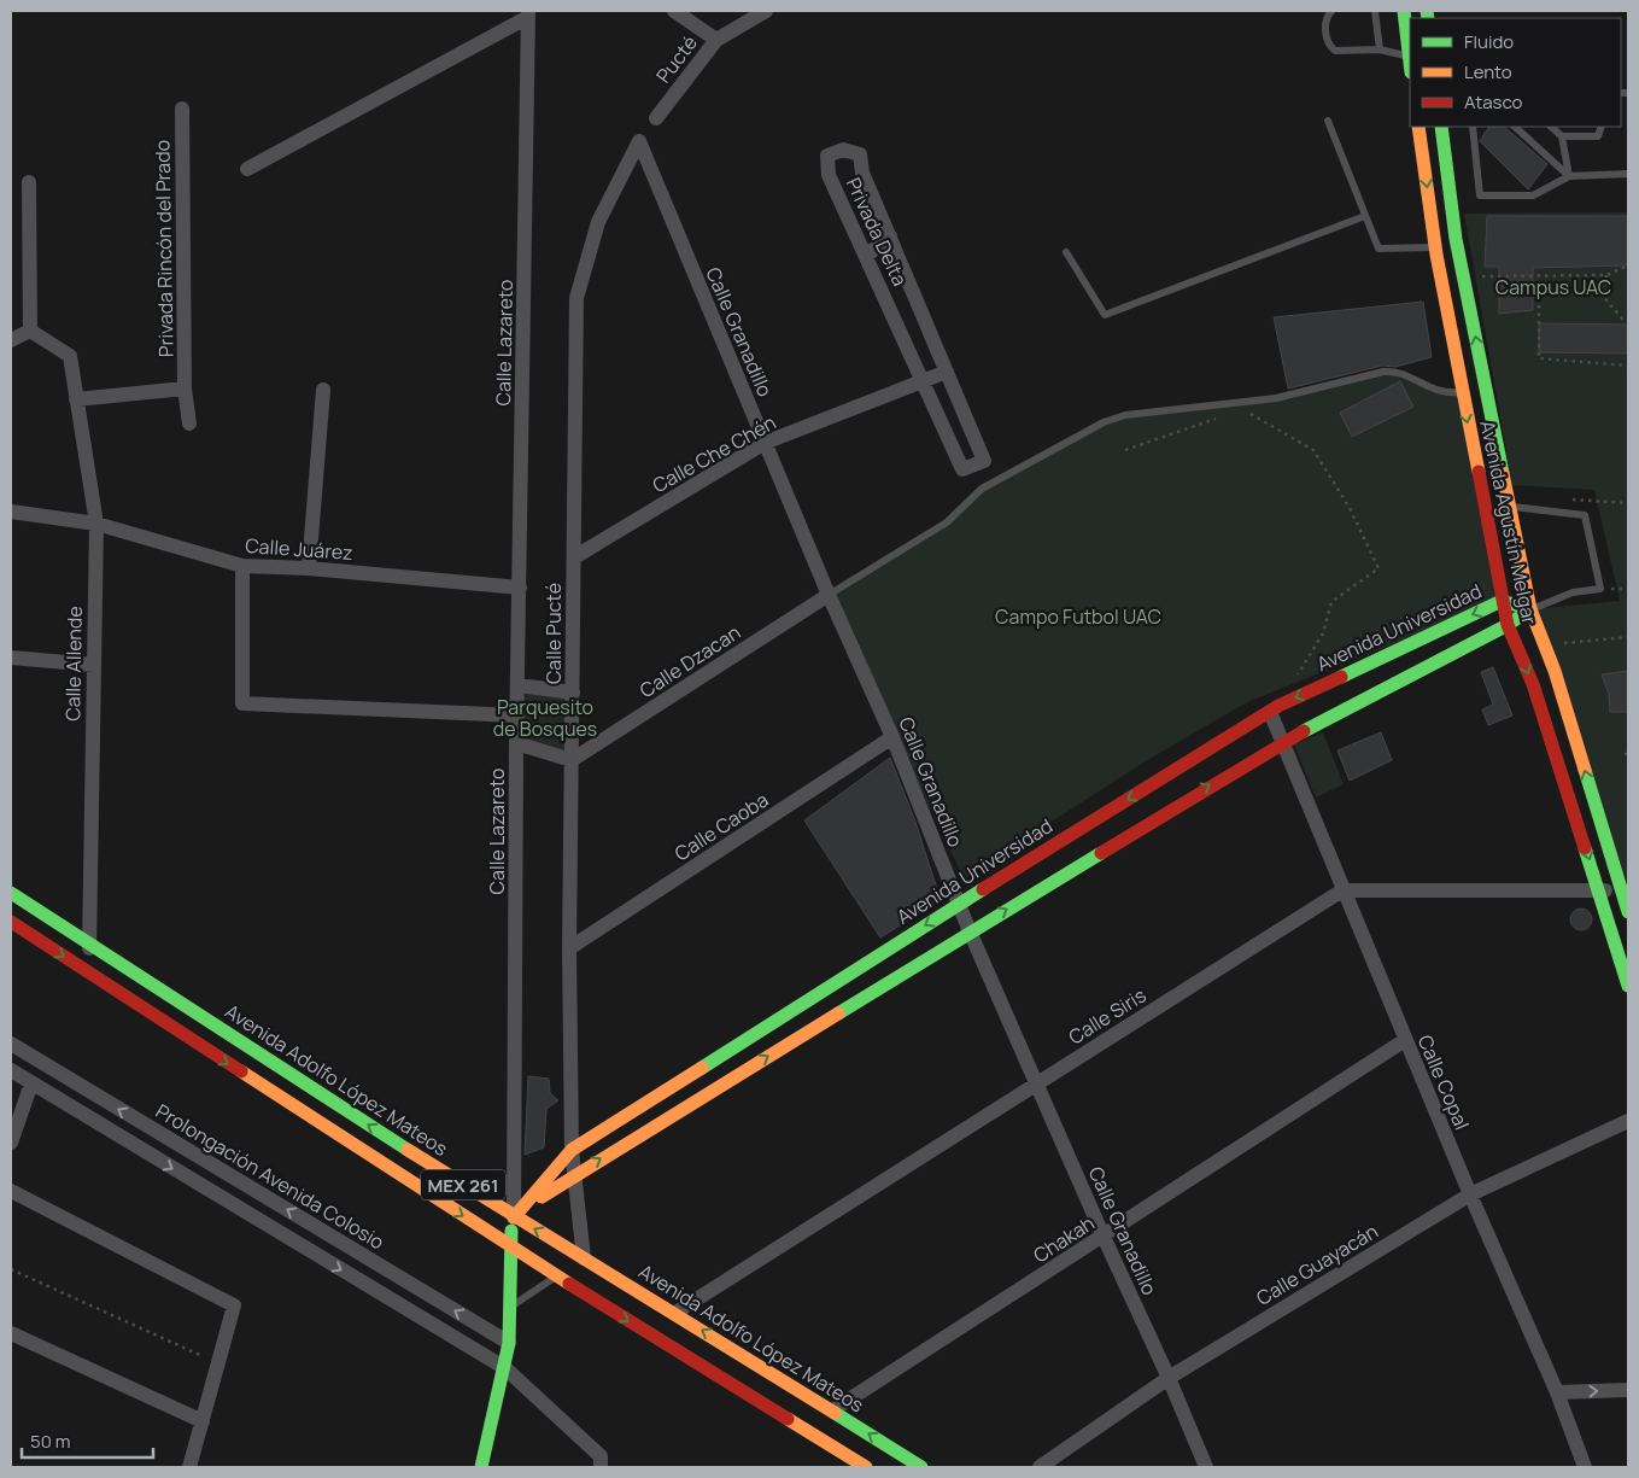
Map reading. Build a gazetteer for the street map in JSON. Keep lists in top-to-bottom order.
{
  "streets": {
    "main road": [
      "Calle Lazareto",
      "Avenida Agustín Melgar",
      "Avenida Universidad",
      "Avenida Adolfo López Mateos",
      "MEX 261"
    ],
    "street": [
      "Pucté",
      "Privada Delta",
      "Privada Rincón del Prado",
      "Calle Granadillo",
      "Calle Che Chén",
      "Calle Juárez",
      "Calle Pucté",
      "Calle Dzacan",
      "Calle Allende",
      "Calle Caoba",
      "Calle Siris",
      "Calle Copal",
      "Prolongación Avenida Colosio",
      "Chakah",
      "Calle Guayacán"
    ]
  },
  "crossings": [
    ["Privada Delta", "Calle Che Chén"],
    ["Calle Granadillo", "Calle Che Chén"],
    ["Calle Granadillo", "Avenida Universidad"],
    ["Calle Granadillo", "Calle Pucté"],
    ["Calle Granadillo", "Calle Dzacan"],
    ["Calle Granadillo", "Calle Caoba"],
    ["Calle Granadillo", "Calle Siris"],
    ["Calle Granadillo", "Chakah"],
    ["Calle Granadillo", "Calle Guayacán"],
    ["Calle Lazareto", "Calle Juárez"],
    ["Calle Lazareto", "Avenida Universidad"],
    ["Calle Lazareto", "Avenida Adolfo López Mateos"],
    ["Calle Lazareto", "Prolongación Avenida Colosio"],
    ["Calle Lazareto", "MEX 261"],
    ["Calle Che Chén", "Calle Pucté"],
    ["Avenida Agustín Melgar", "Avenida Universidad"],
    ["Calle Juárez", "Calle Allende"],
    ["Avenida Universidad", "Calle Pucté"],
    ["Avenida Universidad", "Avenida Adolfo López Mateos"],
    ["Avenida Universidad", "Calle Copal"],
    ["Calle Pucté", "Calle Dzacan"],
    ["Calle Pucté", "Calle Caoba"],
    ["Calle Pucté", "Avenida Adolfo López Mateos"],
    ["Calle Allende", "Avenida Adolfo López Mateos"],
    ["Calle Allende", "MEX 261"],
    ["Calle Siris", "Avenida Adolfo López Mateos"],
    ["Calle Siris", "Calle Copal"],
    ["Avenida Adolfo López Mateos", "Chakah"],
    ["Calle Copal", "Chakah"],
    ["Calle Copal", "Calle Guayacán"]
  ],
  "parks": ["Campus UAC", "Campo Futbol UAC", "Parquesito de Bosques"],
  "legend": ["Fluido", "Lento", "Atasco"],
  "scale_bar": "50 m"
}
